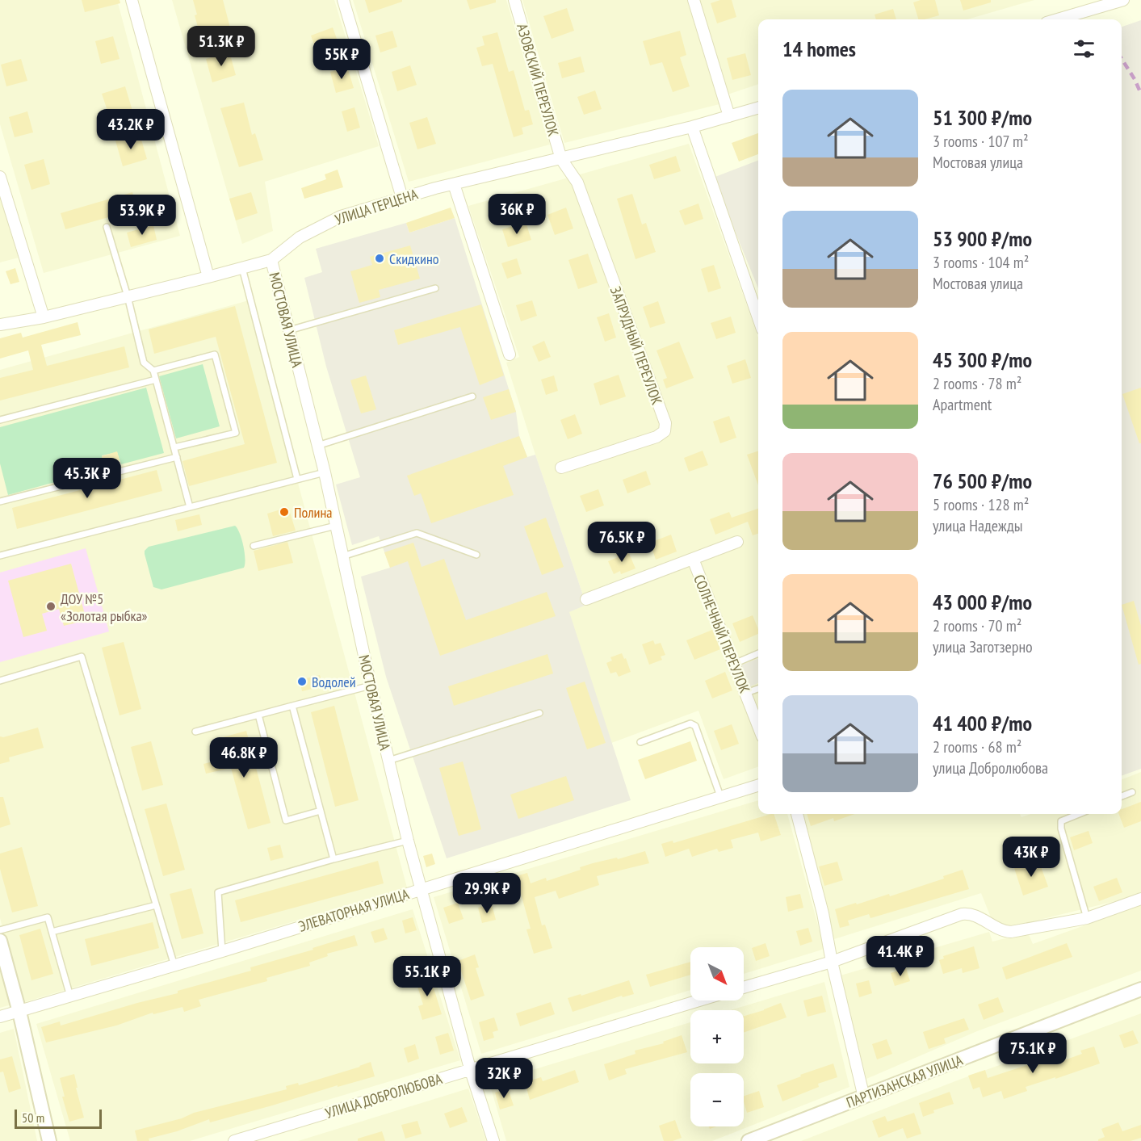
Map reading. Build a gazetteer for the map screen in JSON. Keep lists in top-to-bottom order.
{
  "streets": {
    "street": [
      "АЗОВСКИЙ ПЕРЕУЛОК",
      "УЛИЦА ГЕРЦЕНА",
      "МОСТОВАЯ УЛИЦА",
      "ЗАПРУДНЫЙ ПЕРЕУЛОК",
      "СОЛНЕЧНЫЙ ПЕРЕУЛОК",
      "ЭЛЕВАТОРНАЯ УЛИЦА",
      "ПАРТИЗАНСКАЯ УЛИЦА",
      "УЛИЦА ДОБРОЛЮБОВА"
    ]
  },
  "crossings": [
    ["АЗОВСКИЙ ПЕРЕУЛОК", "УЛИЦА ГЕРЦЕНА"],
    ["АЗОВСКИЙ ПЕРЕУЛОК", "ЗАПРУДНЫЙ ПЕРЕУЛОК"],
    ["УЛИЦА ГЕРЦЕНА", "МОСТОВАЯ УЛИЦА"],
    ["УЛИЦА ГЕРЦЕНА", "ЗАПРУДНЫЙ ПЕРЕУЛОК"],
    ["МОСТОВАЯ УЛИЦА", "ЭЛЕВАТОРНАЯ УЛИЦА"],
    ["МОСТОВАЯ УЛИЦА", "УЛИЦА ДОБРОЛЮБОВА"]
  ],
  "places": [
    "Скидкино",
    "Полина",
    "ДОУ №5 «Золотая рыбка»",
    "Водолей"
  ],
  "scale_bar": "50 m",
  "north": "bottom right",
  "page": {
    "heading": "14 homes",
    "price": [
      "51.3K ₽",
      "55K ₽",
      "43.2K ₽",
      "36K ₽",
      "53.9K ₽",
      "45.3K ₽",
      "76.5K ₽",
      "46.8K ₽",
      "43K ₽",
      "29.9K ₽",
      "41.4K ₽",
      "55.1K ₽",
      "75.1K ₽",
      "32K ₽"
    ],
    "list": [
      {
        "name": "51 300 ₽/mo",
        "note": "3 rooms · 107 m² · Мостовая улица"
      },
      {
        "name": "53 900 ₽/mo",
        "note": "3 rooms · 104 m² · Мостовая улица"
      },
      {
        "name": "45 300 ₽/mo",
        "note": "2 rooms · 78 m² · Apartment"
      },
      {
        "name": "76 500 ₽/mo",
        "note": "5 rooms · 128 m² · улица Надежды"
      },
      {
        "name": "43 000 ₽/mo",
        "note": "2 rooms · 70 m² · улица Заготзерно"
      },
      {
        "name": "41 400 ₽/mo",
        "note": "2 rooms · 68 m² · улица Добролюбова"
      }
    ],
    "map_buttons": ["+", "−"],
    "scale": "50 m"
  }
}
